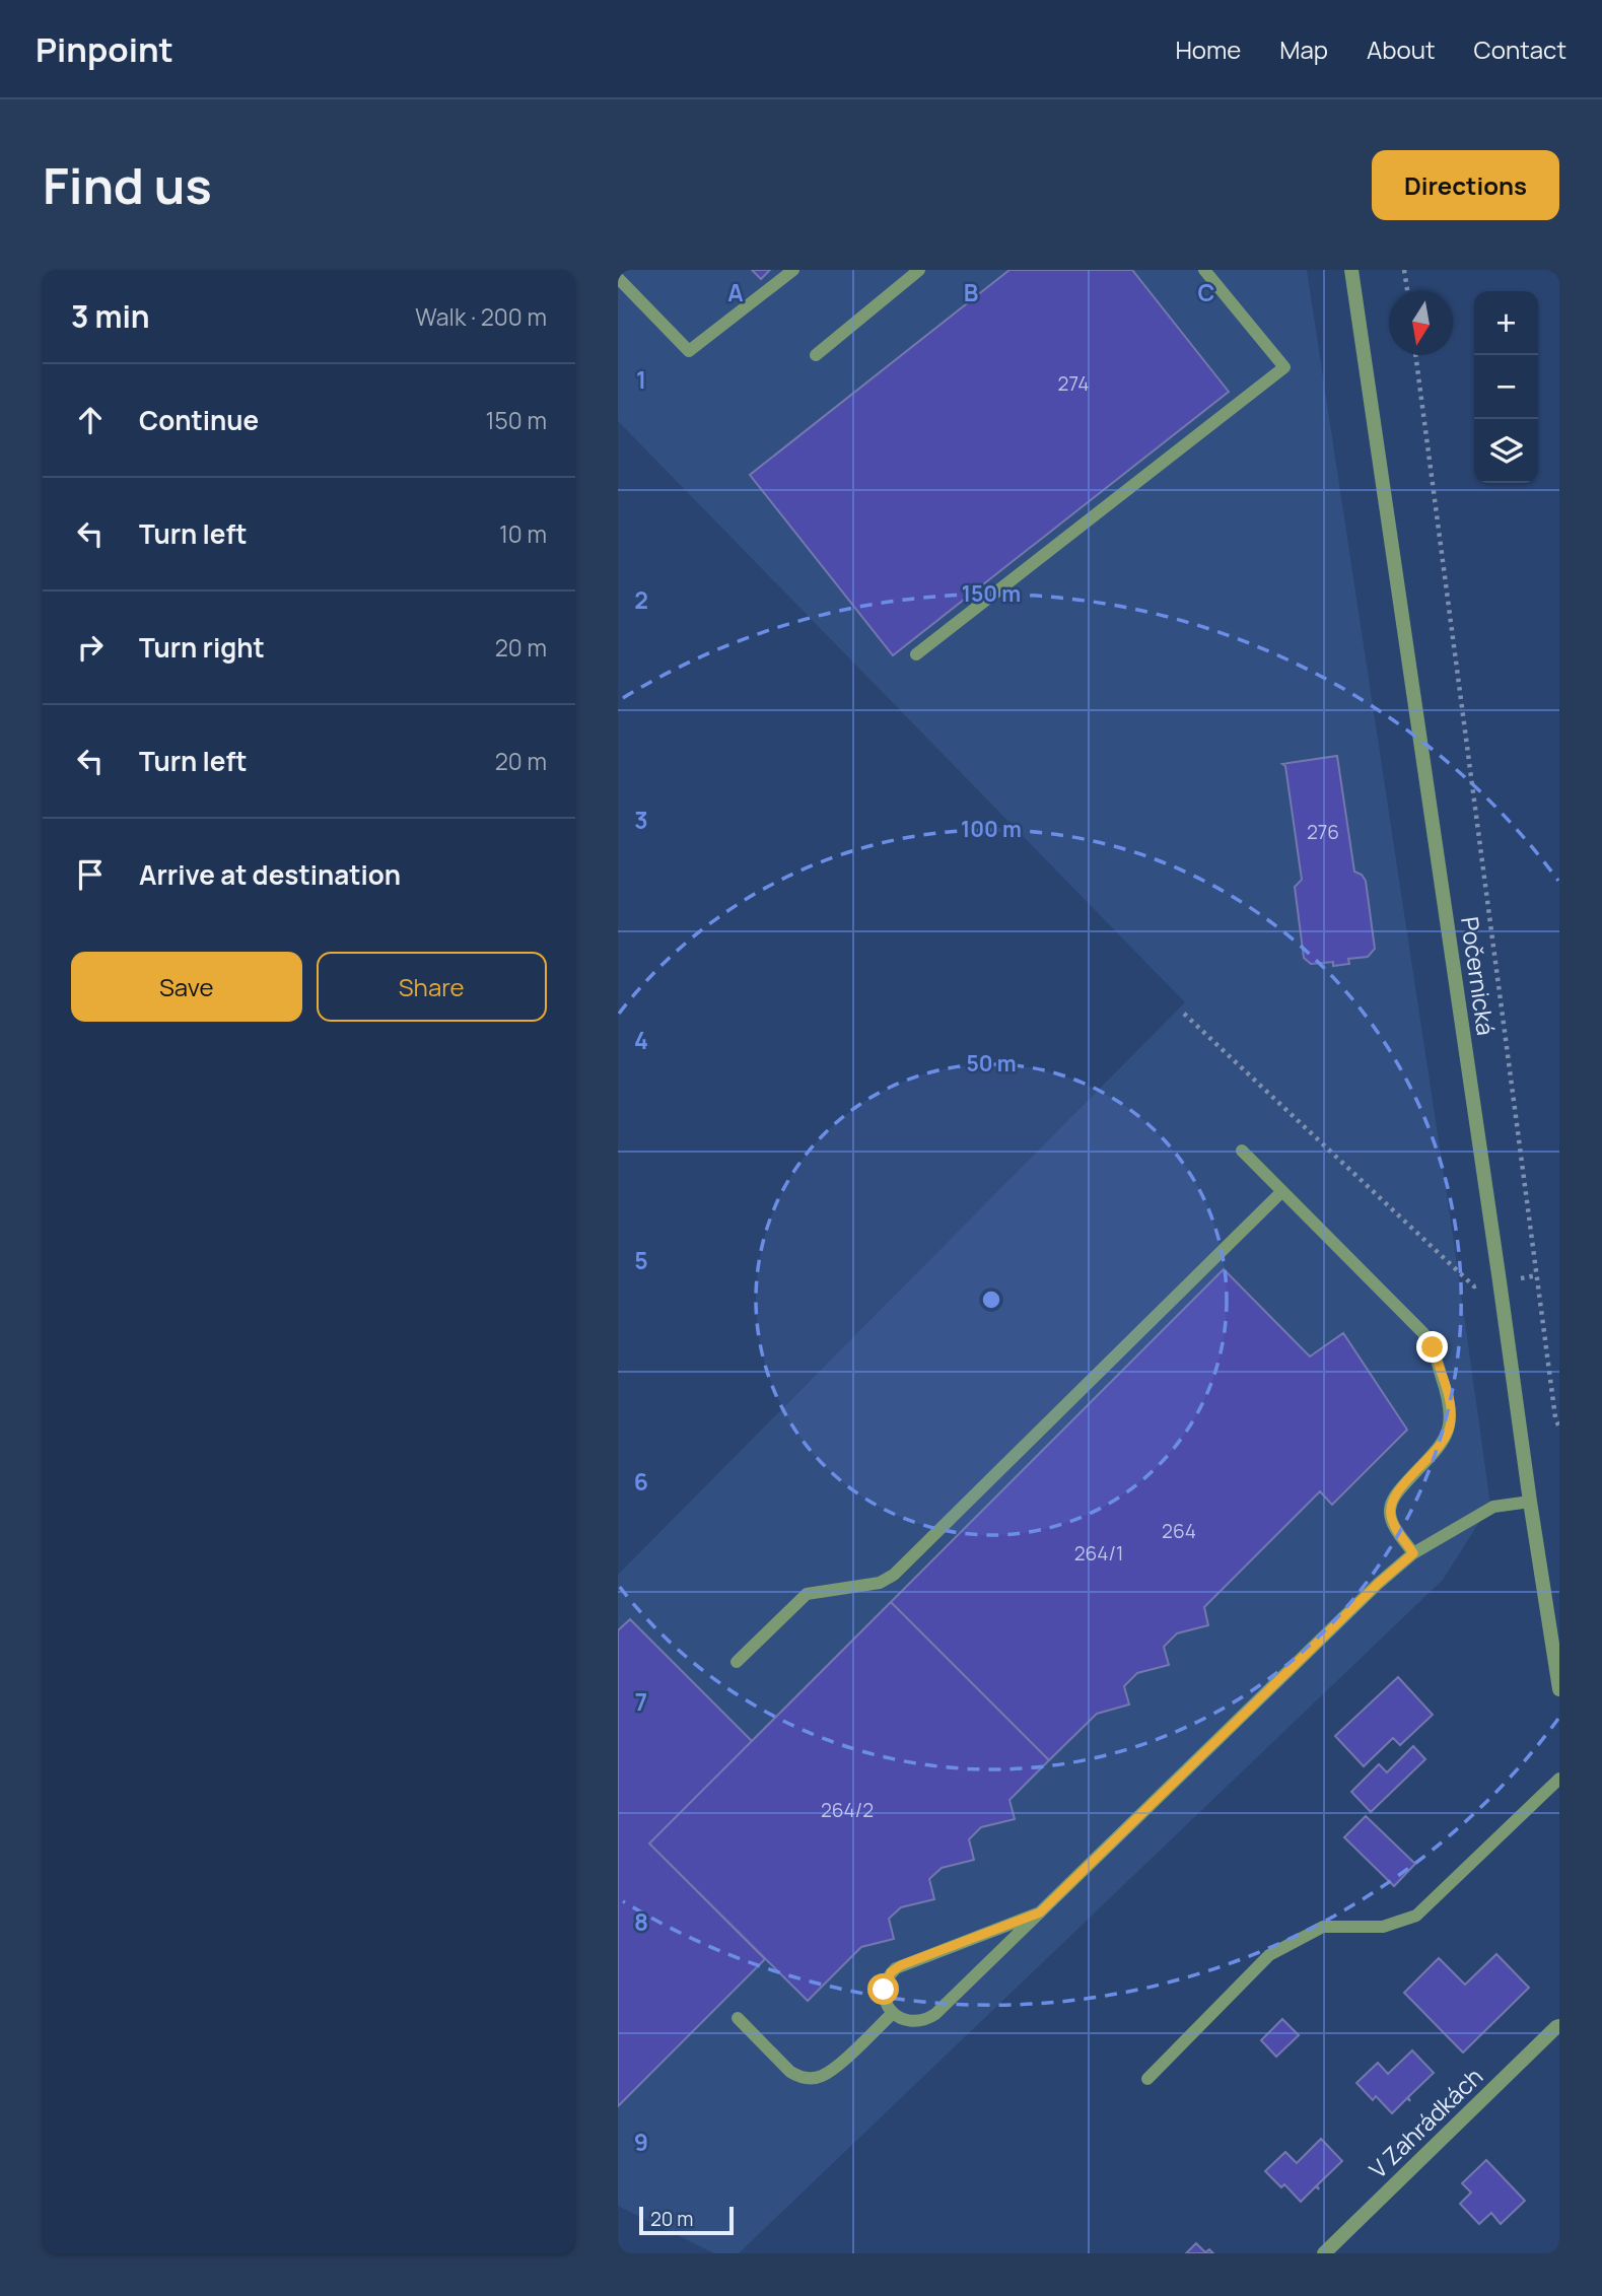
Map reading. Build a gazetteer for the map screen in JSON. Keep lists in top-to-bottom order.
{
  "streets": {
    "street": ["Počernická", "V Zahrádkách"]
  },
  "house_numbers": [
    "274",
    "276",
    "264",
    "264/1",
    "264/2"
  ],
  "scale_bar": "20 m",
  "north": "bottom",
  "page": {
    "header": "Pinpoint",
    "nav": [
      "Home",
      "Map",
      "About",
      "Contact"
    ],
    "buttons": [
      "Directions",
      ["Save", "Share"]
    ],
    "title": "Find us",
    "heading": ["3 min", "Walk · 200 m"],
    "map_buttons": ["+", "−"],
    "list": [
      ["Continue", "150 m"],
      ["Turn left", "10 m"],
      ["Turn right", "20 m"],
      ["Turn left", "20 m"],
      "Arrive at destination"
    ],
    "scale": "20 m"
  },
  "grid": {
    "columns": ["A", "B", "C"],
    "rows": [
      "1",
      "2",
      "3",
      "4",
      "5",
      "6",
      "7",
      "8",
      "9"
    ]
  },
  "rings": ["150 m", "100 m", "50 m"]
}
